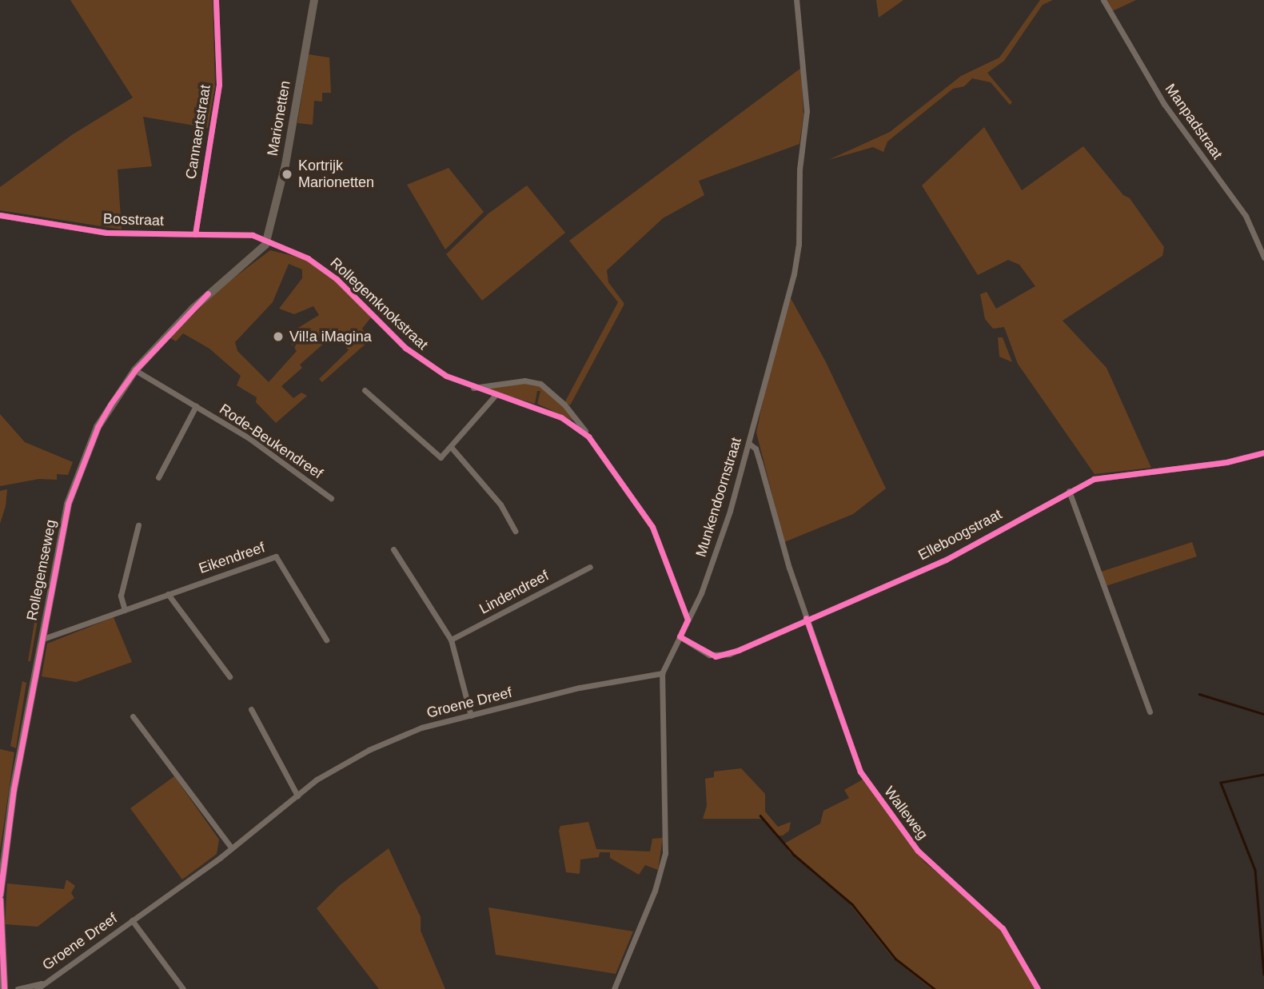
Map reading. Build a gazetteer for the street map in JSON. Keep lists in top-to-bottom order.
{
  "streets": {
    "street": [
      "Marionetten",
      "Manpadstraat",
      "Cannaertstraat",
      "Bosstraat",
      "Rollegemknokstraat",
      "Rode-Beukendreef",
      "Munkendoornstraat",
      "Elleboogstraat",
      "Eikendreef",
      "Rollegemseweg",
      "Lindendreef",
      "Groene Dreef",
      "Walleweg"
    ]
  },
  "crossings": [
    ["Marionetten", "Bosstraat"],
    ["Marionetten", "Rollegemknokstraat"],
    ["Marionetten", "Rollegemseweg"],
    ["Cannaertstraat", "Bosstraat"],
    ["Bosstraat", "Rollegemknokstraat"],
    ["Bosstraat", "Rollegemseweg"],
    ["Rollegemknokstraat", "Munkendoornstraat"],
    ["Rollegemknokstraat", "Rollegemseweg"],
    ["Rode-Beukendreef", "Rollegemseweg"],
    ["Munkendoornstraat", "Elleboogstraat"],
    ["Munkendoornstraat", "Groene Dreef"],
    ["Munkendoornstraat", "Walleweg"],
    ["Elleboogstraat", "Walleweg"],
    ["Eikendreef", "Rollegemseweg"]
  ],
  "places": ["Kortrijk Marionetten", "Vil!a iMagina"]
}
